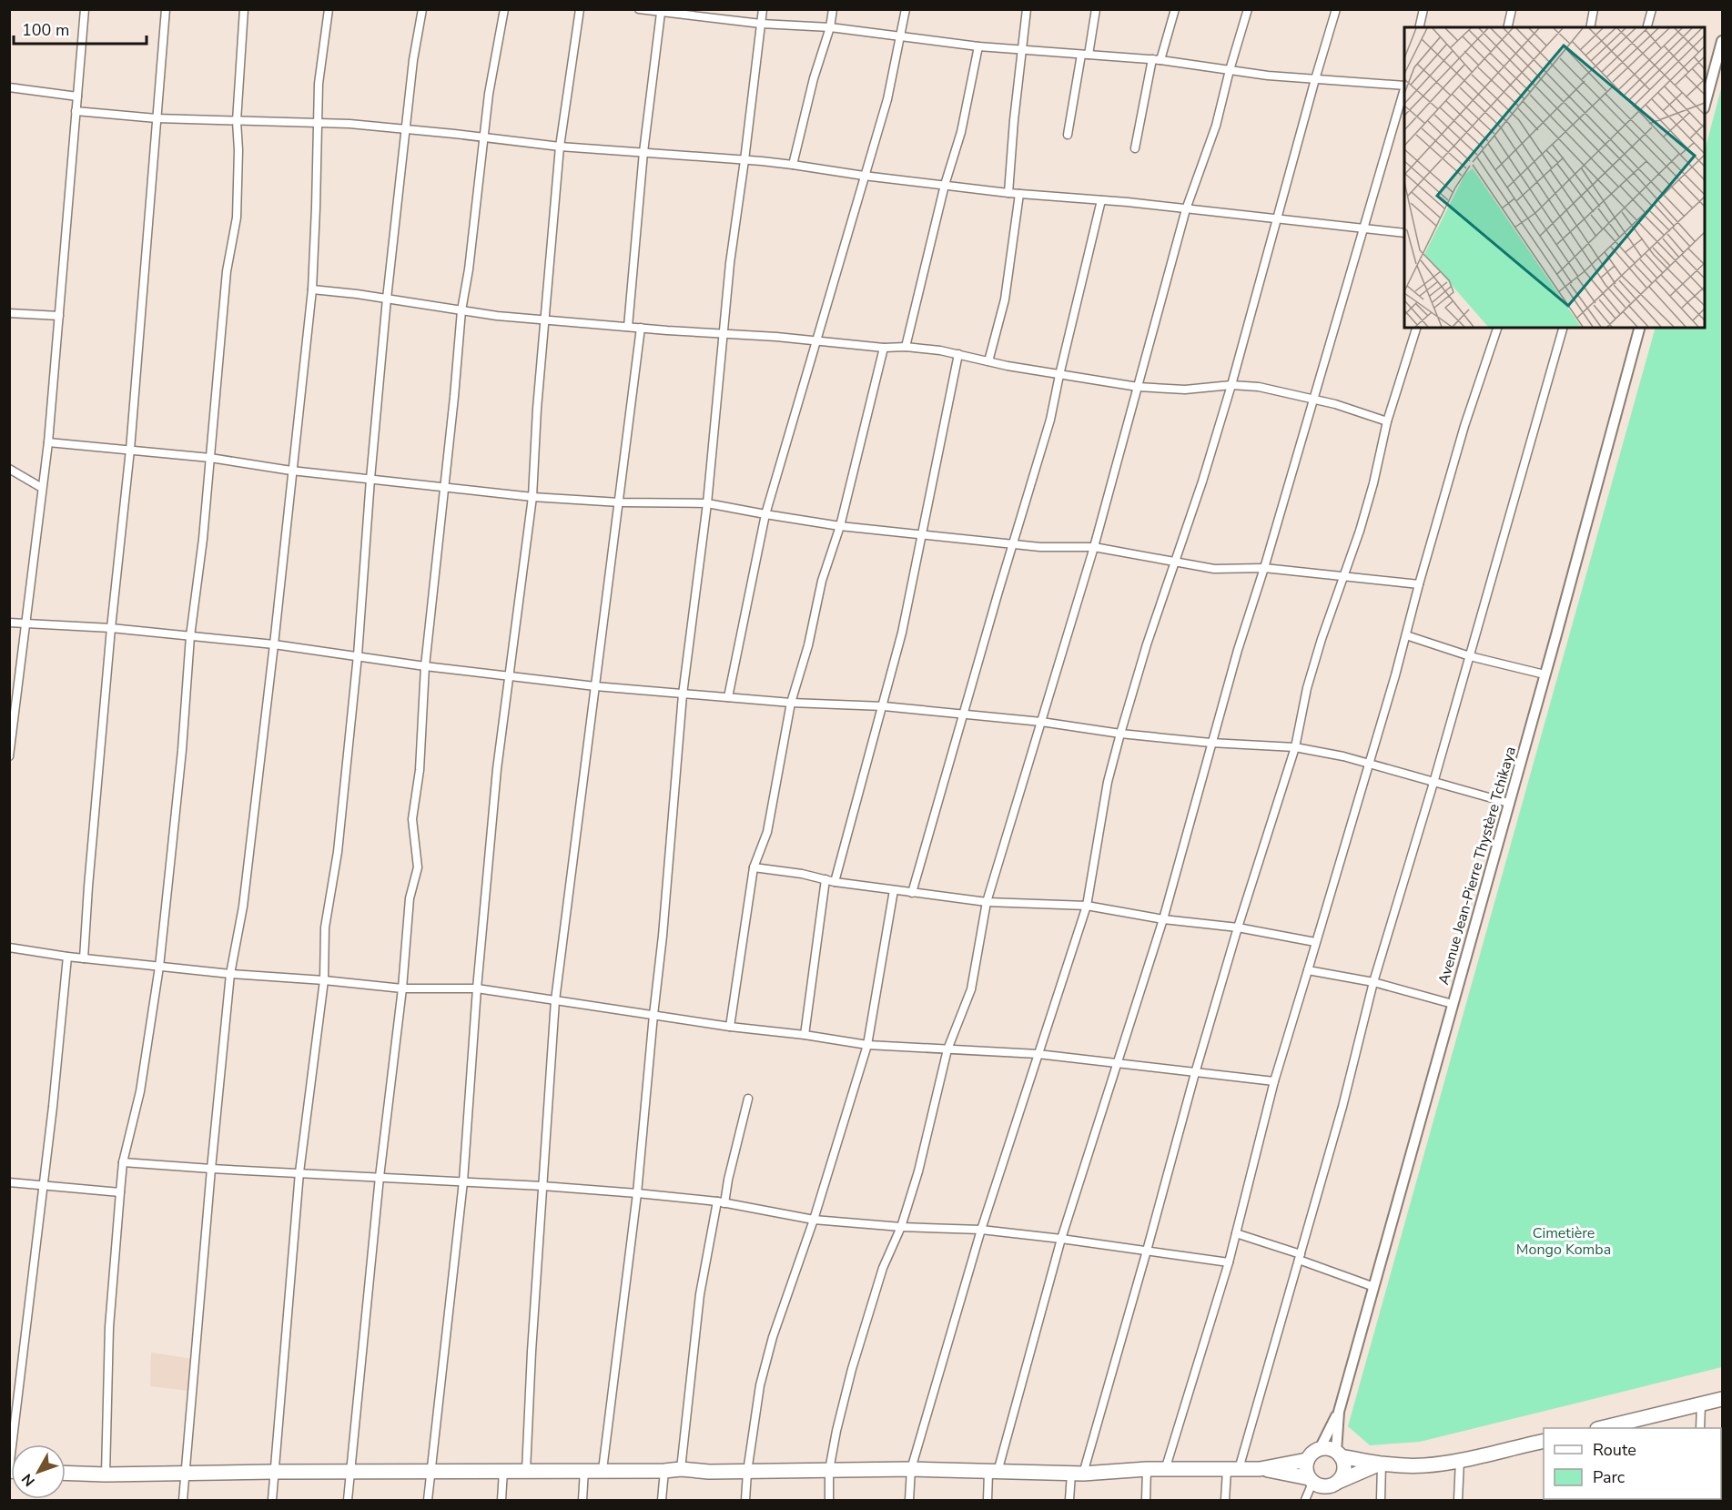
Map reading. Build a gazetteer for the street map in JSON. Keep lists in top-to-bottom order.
{
  "streets": {
    "street": ["Avenue Jean-Pierre Thystère Tchikaya"]
  },
  "parks": ["Cimetière Mongo Komba"],
  "legend": ["Route", "Parc"],
  "scale_bar": "100 m",
  "north": "bottom left"
}
